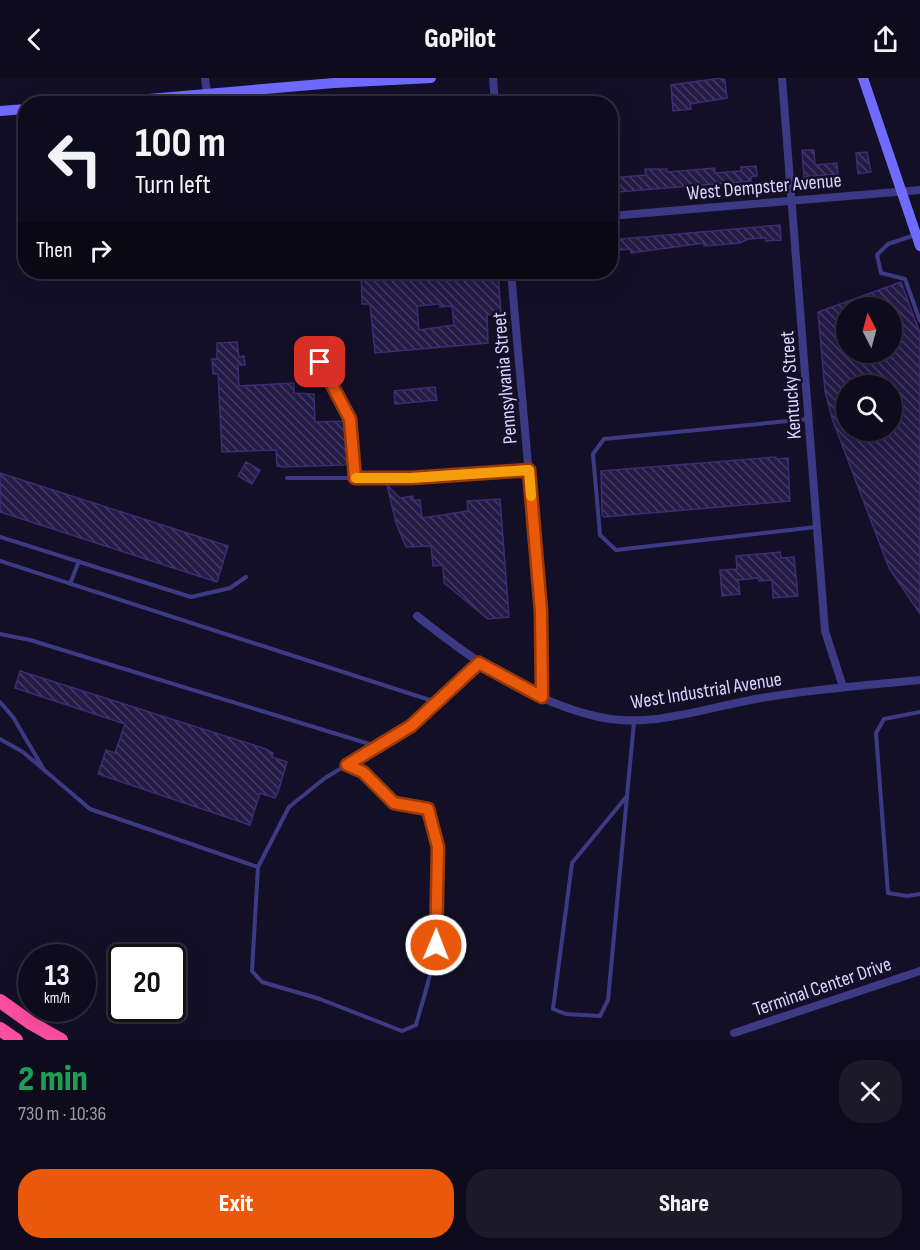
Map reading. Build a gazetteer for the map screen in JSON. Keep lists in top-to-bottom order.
{
  "streets": {
    "street": [
      "West Dempster Avenue",
      "Pennsylvania Street",
      "Kentucky Street",
      "West Industrial Avenue",
      "Terminal Center Drive"
    ]
  },
  "crossings": [
    ["West Dempster Avenue", "Kentucky Street"],
    ["Pennsylvania Street", "West Industrial Avenue"],
    ["Kentucky Street", "West Industrial Avenue"]
  ],
  "north": "top",
  "page": {
    "header": "GoPilot",
    "turn": ["100 m", "Turn left"],
    "then": "Then",
    "speed": "13 km/h",
    "limit": "20",
    "heading": ["2 min", "730 m · 10:36"],
    "buttons": ["Exit", "Share"]
  }
}
